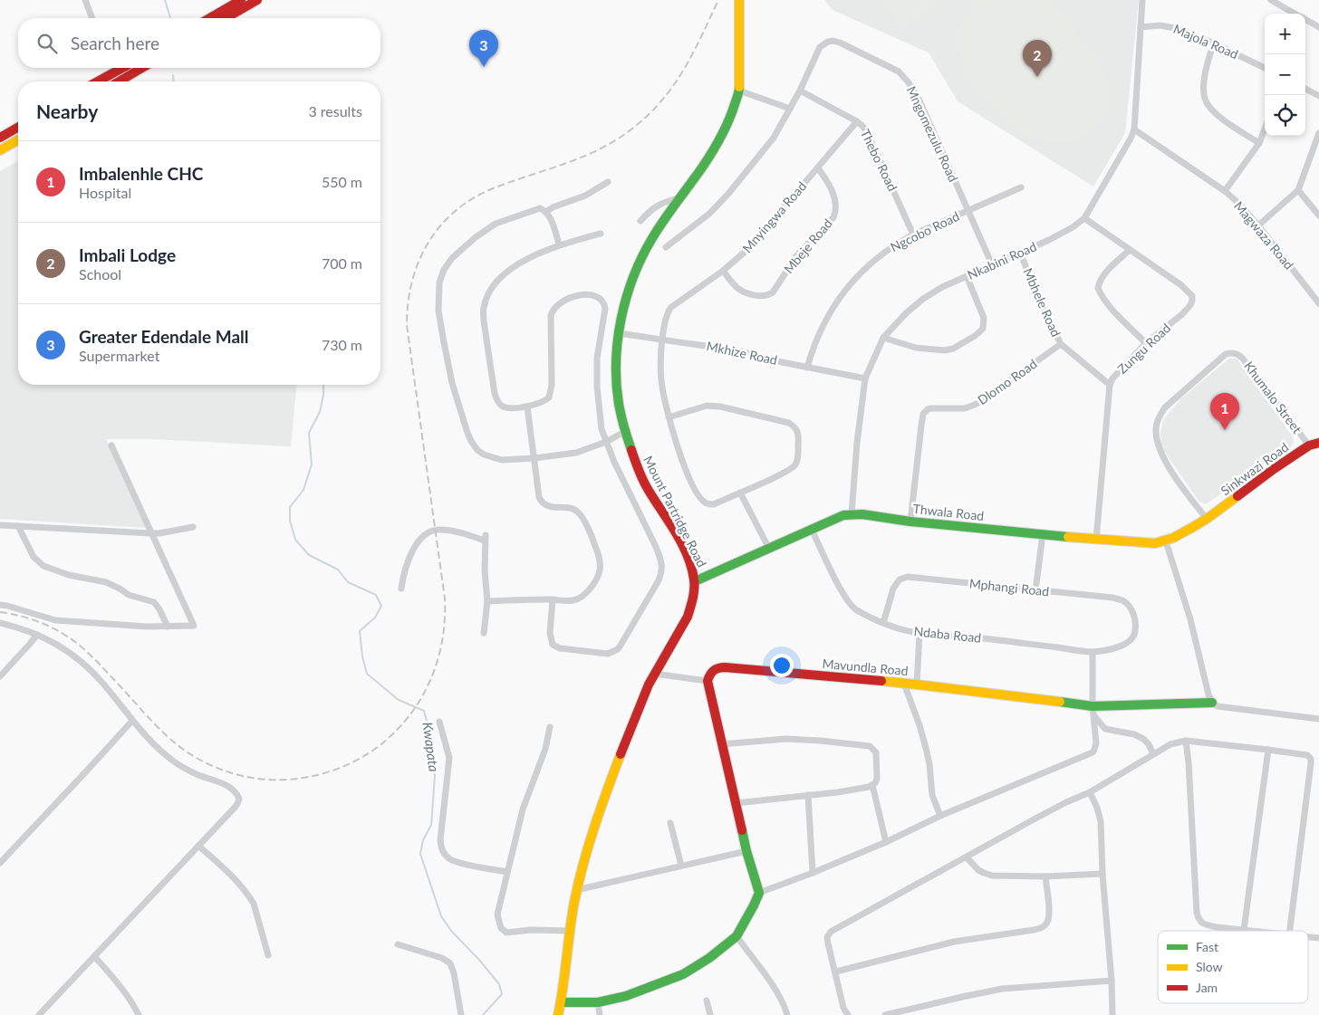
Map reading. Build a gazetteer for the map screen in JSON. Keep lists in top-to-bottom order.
{
  "streets": {
    "street": [
      "Majola Road",
      "Mngomezulu Road",
      "Thebo Road",
      "Mnyingwa Road",
      "Ngcobo Road",
      "Magwaza Road",
      "Mbeje Road",
      "Nkabini Road",
      "Mbhele Road",
      "Zungu Road",
      "Mkhize Road",
      "Dlomo Road",
      "Khumalo Street",
      "Sinkwazi Road",
      "Mount Partridge Road",
      "Thwala Road",
      "Mphangi Road",
      "Ndaba Road",
      "Mavundla Road"
    ]
  },
  "crossings": [
    ["Majola Road", "Nkabini Road"],
    ["Mngomezulu Road", "Thebo Road"],
    ["Mngomezulu Road", "Ngcobo Road"],
    ["Mngomezulu Road", "Nkabini Road"],
    ["Thebo Road", "Mnyingwa Road"],
    ["Thebo Road", "Ngcobo Road"],
    ["Mnyingwa Road", "Mbeje Road"],
    ["Mnyingwa Road", "Mkhize Road"],
    ["Ngcobo Road", "Mkhize Road"],
    ["Magwaza Road", "Nkabini Road"],
    ["Nkabini Road", "Mbhele Road"],
    ["Nkabini Road", "Zungu Road"],
    ["Nkabini Road", "Mkhize Road"],
    ["Nkabini Road", "Thwala Road"],
    ["Mbhele Road", "Zungu Road"],
    ["Mbhele Road", "Dlomo Road"],
    ["Zungu Road", "Thwala Road"],
    ["Mkhize Road", "Mount Partridge Road"],
    ["Dlomo Road", "Thwala Road"],
    ["Khumalo Street", "Sinkwazi Road"],
    ["Khumalo Street", "Thwala Road"],
    ["Sinkwazi Road", "Thwala Road"],
    ["Mount Partridge Road", "Thwala Road"],
    ["Thwala Road", "Ndaba Road"],
    ["Mphangi Road", "Ndaba Road"]
  ],
  "water": ["Kwapata"],
  "legend": ["Fast", "Slow", "Jam"],
  "page": {
    "map_buttons": ["+", "−"],
    "search": "Search here",
    "pins": ["3", "2", "1"],
    "heading": ["Nearby", "3 results"],
    "list": [
      {
        "mark": "1",
        "name": "Imbalenhle CHC",
        "note": "Hospital",
        "value": "550 m"
      },
      {
        "mark": "2",
        "name": "Imbali Lodge",
        "note": "School",
        "value": "700 m"
      },
      {
        "mark": "3",
        "name": "Greater Edendale Mall",
        "note": "Supermarket",
        "value": "730 m"
      }
    ]
  }
}
